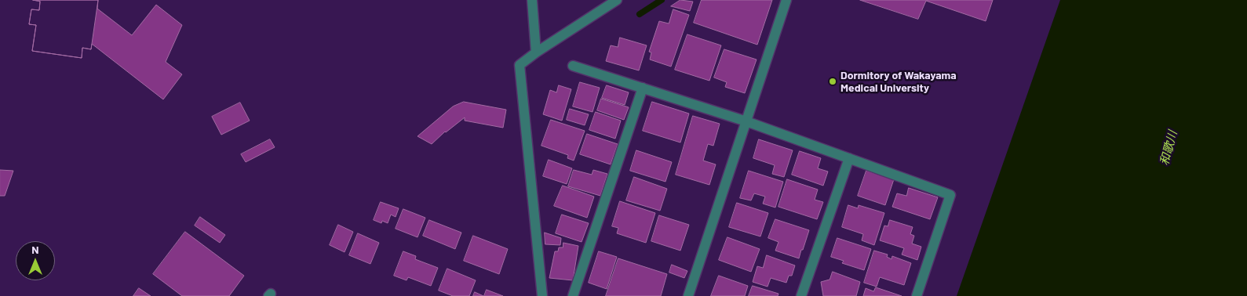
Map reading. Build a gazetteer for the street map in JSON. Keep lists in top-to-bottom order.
{
  "water": ["和歌川"],
  "places": ["Dormitory of Wakayama Medical University"],
  "north": "top"
}
